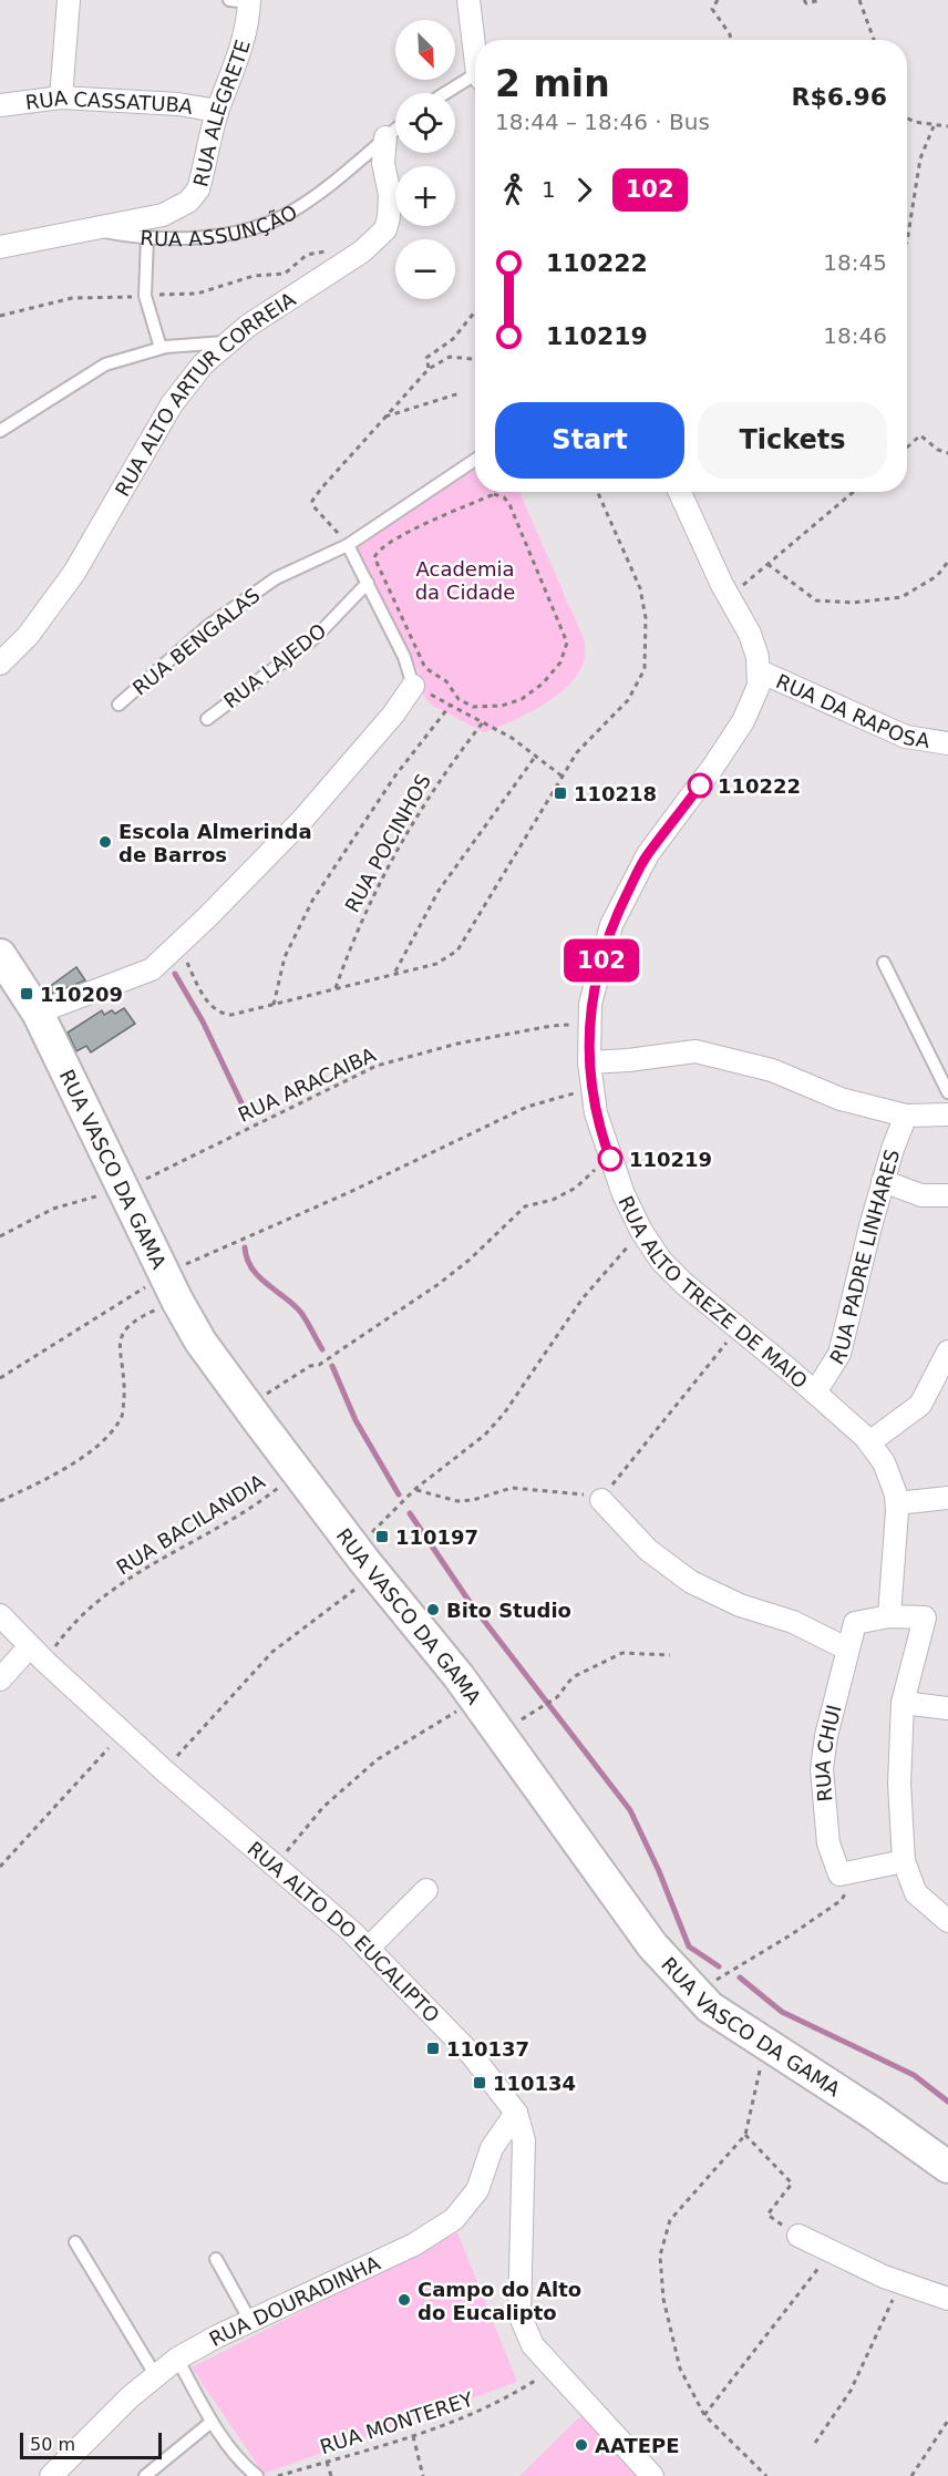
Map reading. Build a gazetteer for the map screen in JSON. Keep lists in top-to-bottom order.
{
  "streets": {
    "main road": ["RUA VASCO DA GAMA"],
    "street": [
      "RUA CASSATUBA",
      "RUA ALEGRETE",
      "RUA ASSUNÇÃO",
      "RUA ALTO ARTUR CORREIA",
      "RUA DA RAPOSA",
      "RUA PADRE LINHARES",
      "RUA ALTO TREZE DE MAIO",
      "RUA CHUI",
      "RUA ALTO DO EUCALIPTO",
      "RUA DOURADINHA"
    ],
    "lane": ["RUA BENGALAS", "RUA LAJEDO"],
    "path": [
      "RUA POCINHOS",
      "RUA ARACAIBA",
      "RUA BACILANDIA",
      "RUA MONTEREY"
    ]
  },
  "crossings": [
    ["RUA CASSATUBA", "RUA ALEGRETE"],
    ["RUA ALEGRETE", "RUA ASSUNÇÃO"],
    ["RUA ASSUNÇÃO", "RUA ALTO ARTUR CORREIA"],
    ["RUA DA RAPOSA", "RUA ALTO TREZE DE MAIO"],
    ["RUA ARACAIBA", "RUA VASCO DA GAMA"],
    ["RUA ARACAIBA", "RUA ALTO TREZE DE MAIO"],
    ["RUA VASCO DA GAMA", "RUA BACILANDIA"],
    ["RUA PADRE LINHARES", "RUA ALTO TREZE DE MAIO"],
    ["RUA ALTO TREZE DE MAIO", "RUA CHUI"],
    ["RUA BACILANDIA", "RUA ALTO DO EUCALIPTO"],
    ["RUA ALTO DO EUCALIPTO", "RUA DOURADINHA"],
    ["RUA ALTO DO EUCALIPTO", "RUA MONTEREY"]
  ],
  "parks": ["Academia da Cidade"],
  "places": {
    "other": [
      "110222",
      "Escola Almerinda de Barros",
      "110219",
      "Bito Studio",
      "Campo do Alto do Eucalipto",
      "AATEPE"
    ],
    "transit": [
      "110218",
      "110209",
      "110197",
      "110137",
      "110134"
    ]
  },
  "lines": ["bus line 102"],
  "scale_bar": "50 m",
  "north": "bottom right",
  "page": {
    "on_map": "102",
    "map_buttons": ["+", "−"],
    "heading": ["2 min", "18:44 – 18:46 · Bus", "R$6.96"],
    "legs": ["1", "102"],
    "list": [
      {
        "name": "110222",
        "value": "18:45"
      },
      {
        "name": "110219",
        "value": "18:46"
      }
    ],
    "buttons": ["Start", "Tickets"],
    "scale": "50 m"
  }
}
